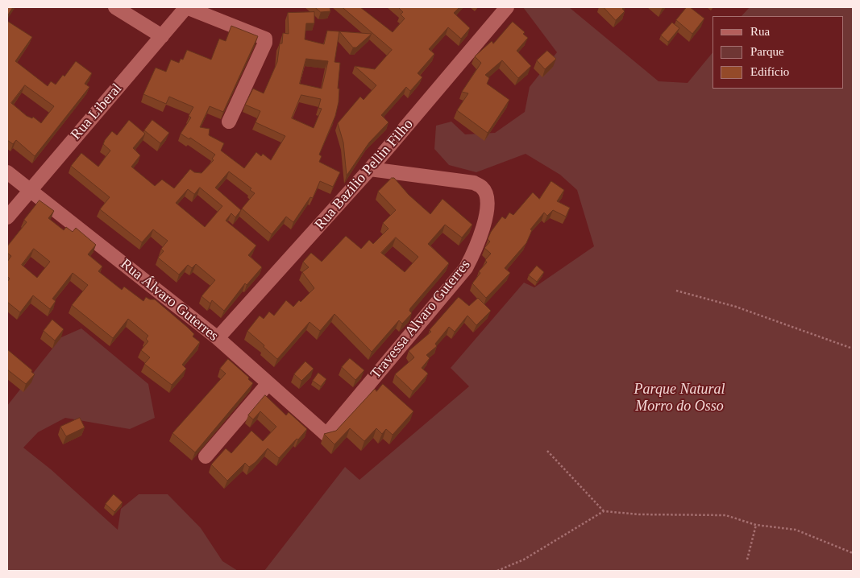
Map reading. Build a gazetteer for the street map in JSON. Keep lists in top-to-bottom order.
{
  "streets": {
    "street": [
      "Rua Liberal",
      "Rua Bazilio Pellin Filho",
      "Rua Álvaro Guterres",
      "Travessa Alvaro Guterres"
    ]
  },
  "crossings": [
    ["Rua Liberal", "Rua Álvaro Guterres"],
    ["Rua Bazilio Pellin Filho", "Rua Álvaro Guterres"],
    ["Rua Bazilio Pellin Filho", "Travessa Alvaro Guterres"],
    ["Rua Álvaro Guterres", "Travessa Alvaro Guterres"]
  ],
  "parks": ["Parque Natural Morro do Osso"],
  "legend": ["Rua", "Parque", "Edifício"]
}
